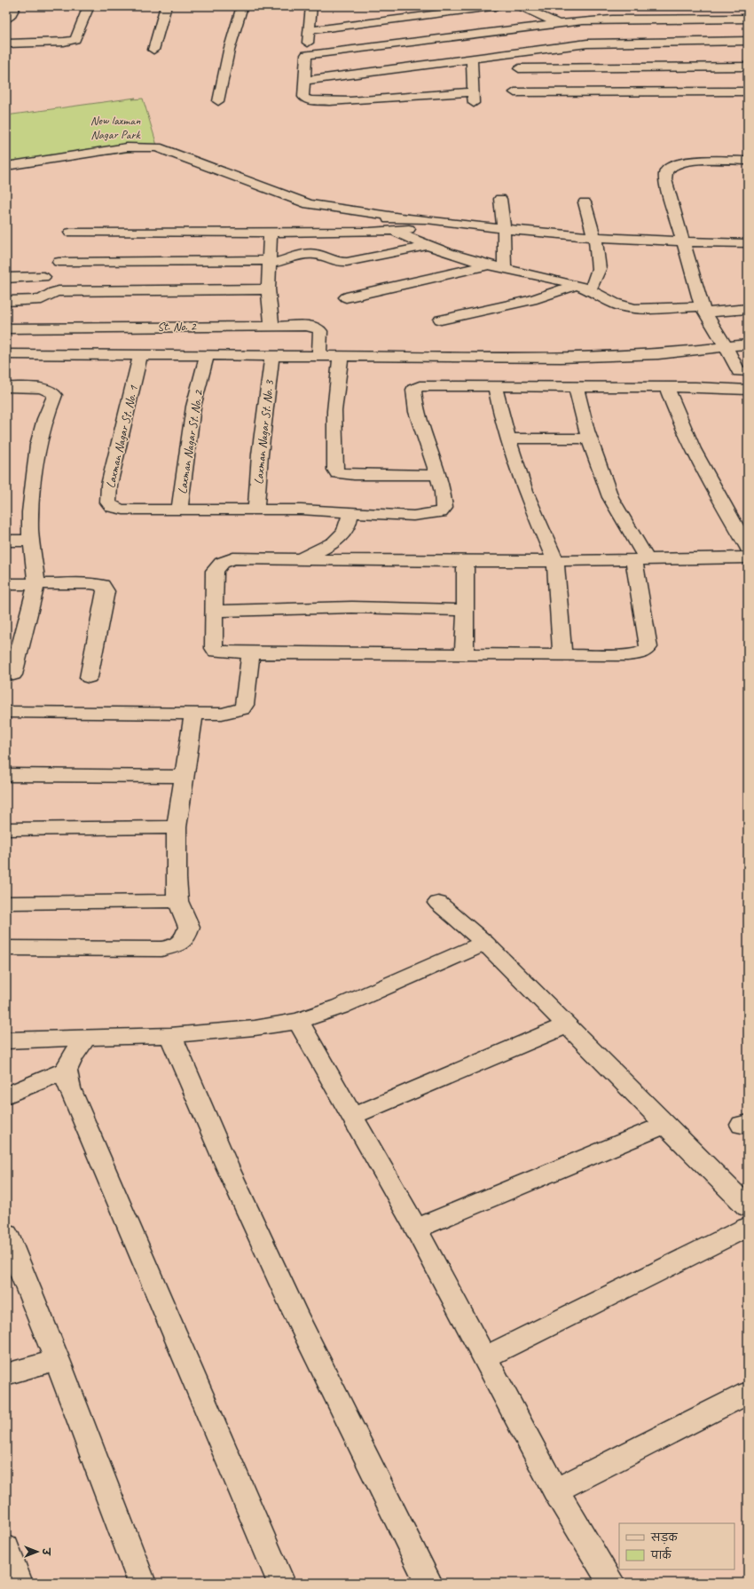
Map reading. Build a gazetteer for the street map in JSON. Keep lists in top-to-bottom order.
{
  "streets": {
    "street": [
      "St. No. 2",
      "Laxman Nagar St. No. 3",
      "Laxman Nagar St. No. 1",
      "Laxman Nagar St. No. 2"
    ]
  },
  "crossings": [
    ["Laxman Nagar St. No. 1", "Laxman Nagar St. No. 2"]
  ],
  "parks": ["New laxman Nagar Park"],
  "legend": ["सड़क", "पार्क"],
  "north": "right"
}
